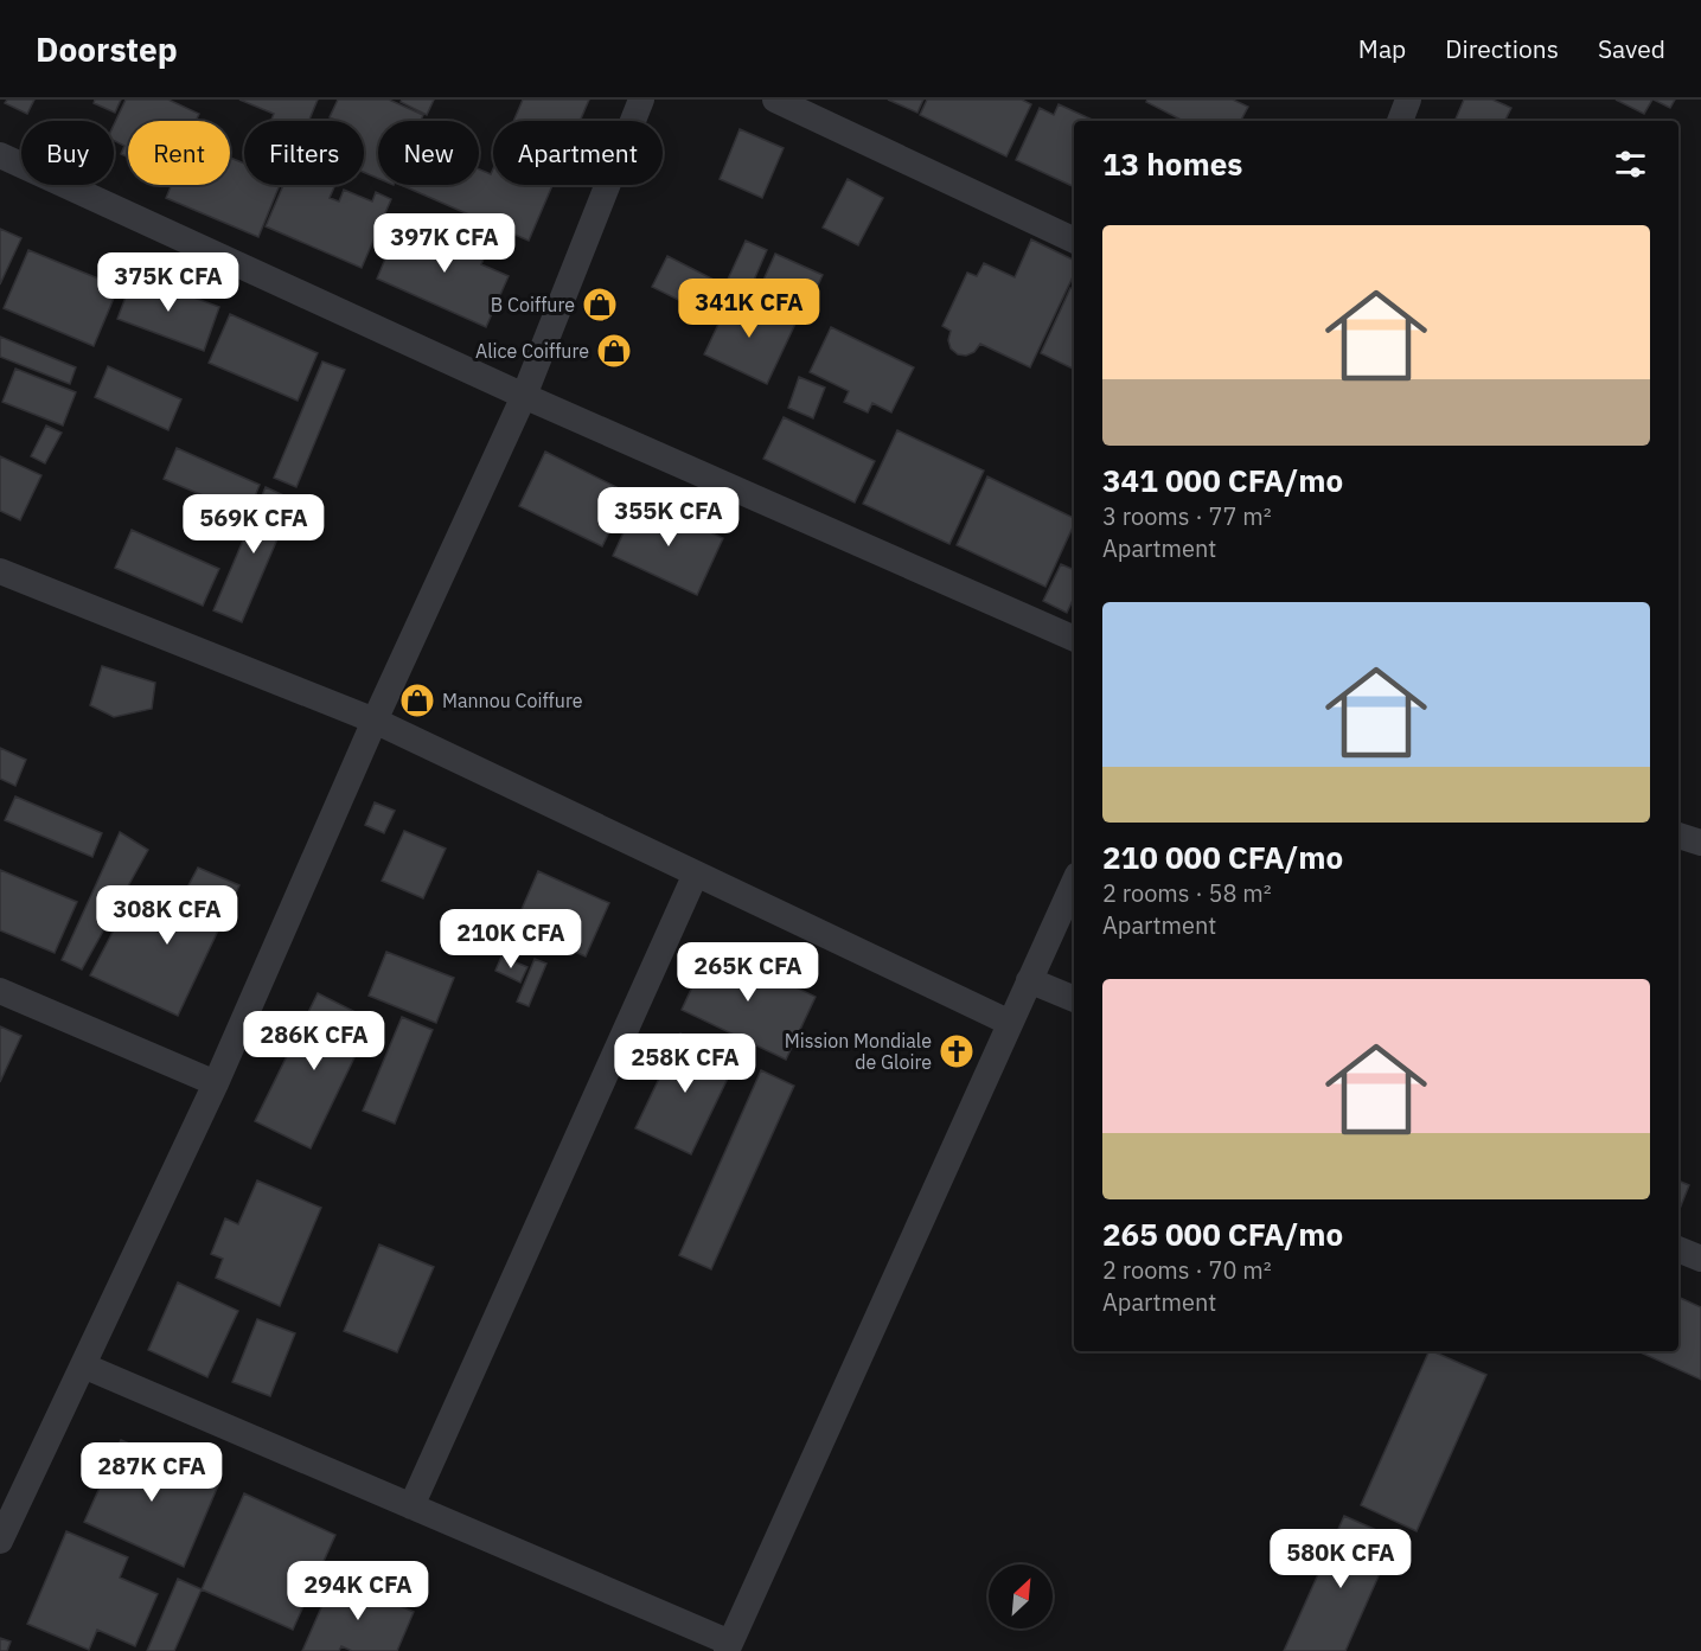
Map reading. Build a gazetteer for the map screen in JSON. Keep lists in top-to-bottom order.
{
  "places": {
    "shop": ["B Coiffure", "Alice Coiffure", "Mannou Coiffure"],
    "church": ["Mission Mondiale de Gloire"]
  },
  "north": "top right",
  "page": {
    "header": "Doorstep",
    "nav": ["Map", "Directions", "Saved"],
    "chip": [
      "Buy",
      "Rent",
      "Filters",
      "New",
      "Apartment"
    ],
    "heading": "13 homes",
    "list": [
      {
        "name": "341 000 CFA/mo",
        "note": "3 rooms · 77 m² · Apartment"
      },
      {
        "name": "210 000 CFA/mo",
        "note": "2 rooms · 58 m² · Apartment"
      },
      {
        "name": "265 000 CFA/mo",
        "note": "2 rooms · 70 m² · Apartment"
      }
    ],
    "price": [
      "397K CFA",
      "375K CFA",
      "341K CFA",
      "355K CFA",
      "569K CFA",
      "308K CFA",
      "210K CFA",
      "265K CFA",
      "286K CFA",
      "258K CFA",
      "287K CFA",
      "580K CFA",
      "294K CFA"
    ]
  }
}
